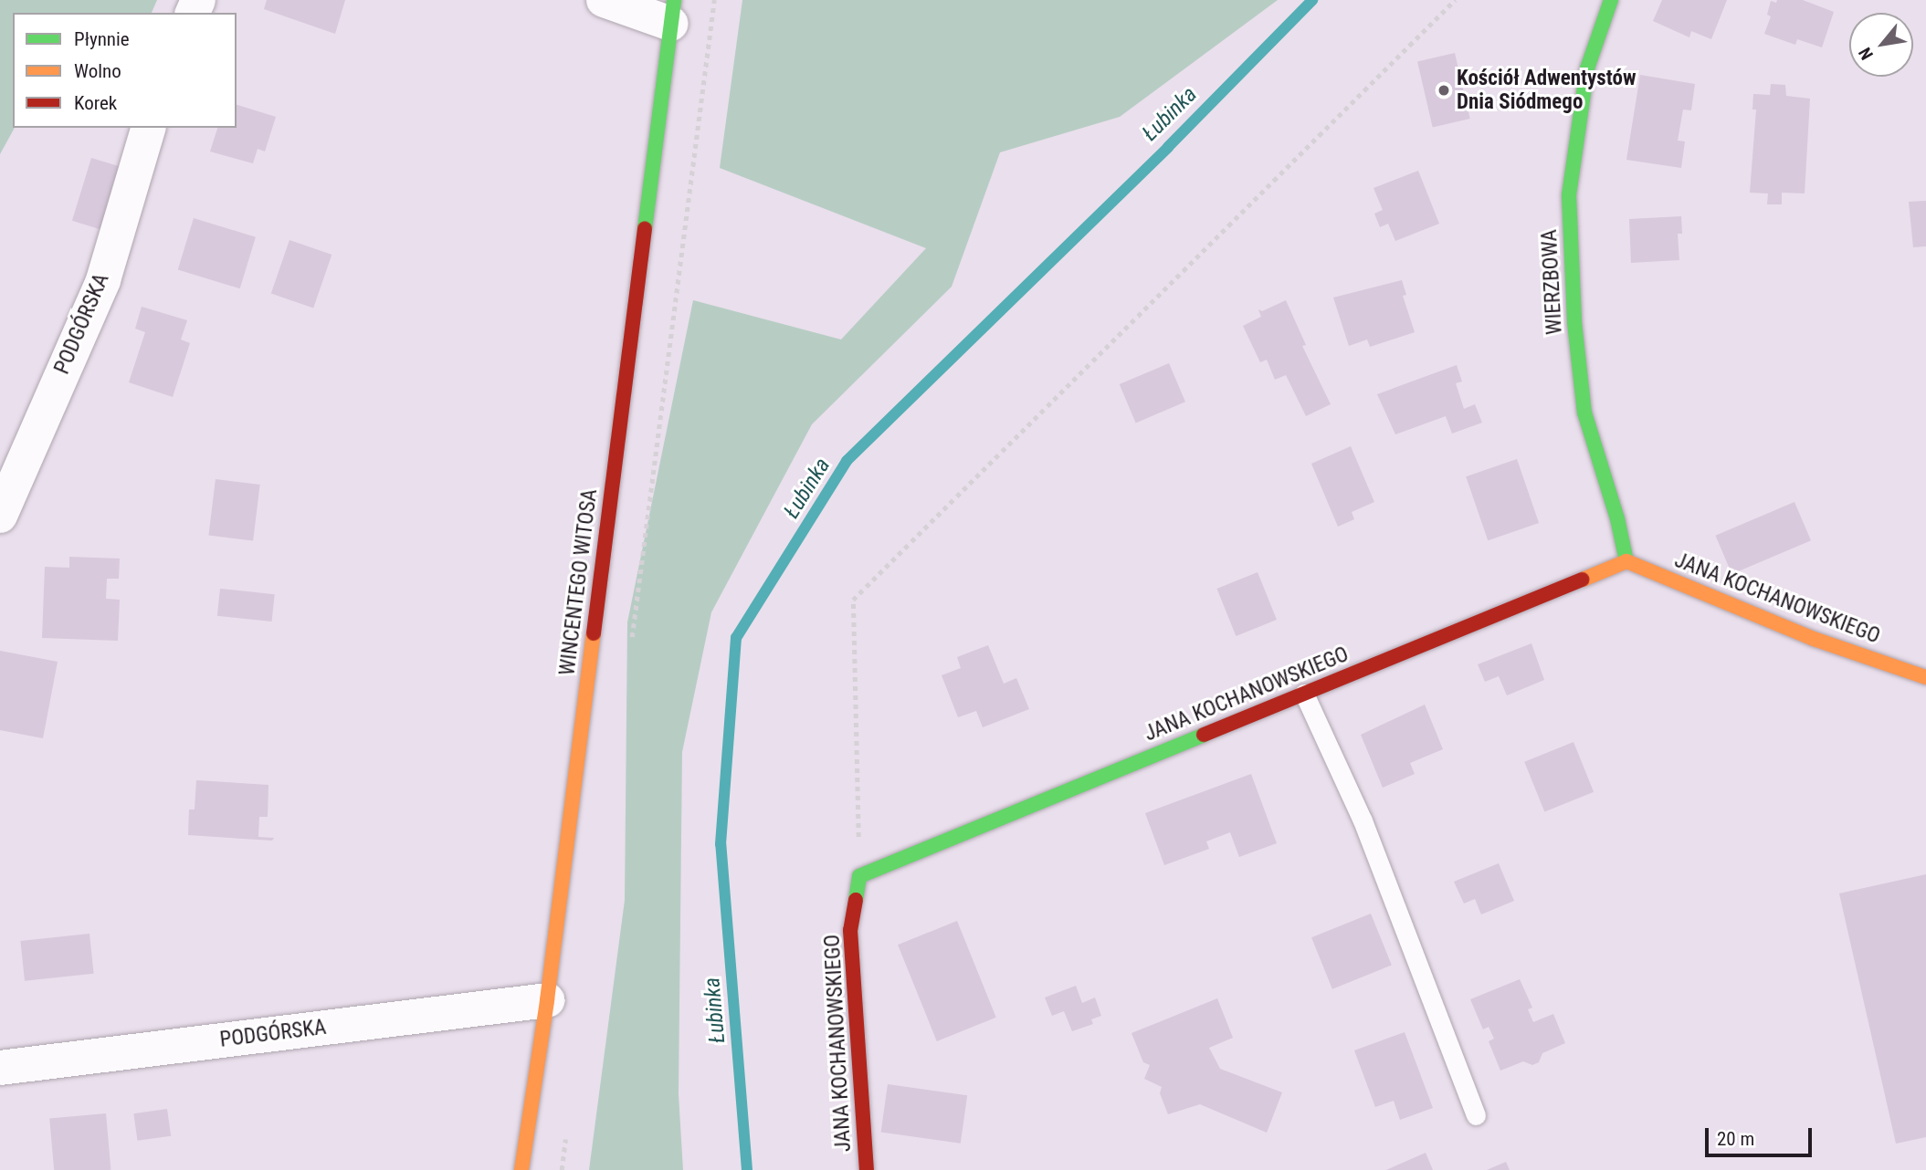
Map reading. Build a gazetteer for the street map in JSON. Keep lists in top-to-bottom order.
{
  "streets": {
    "street": [
      "WIERZBOWA",
      "PODGÓRSKA",
      "WINCENTEGO WITOSA",
      "JANA KOCHANOWSKIEGO"
    ]
  },
  "crossings": [
    ["WIERZBOWA", "JANA KOCHANOWSKIEGO"],
    ["PODGÓRSKA", "WINCENTEGO WITOSA"]
  ],
  "water": ["Łubinka"],
  "places": ["Kościół Adwentystów Dnia Siódmego"],
  "legend": ["Płynnie", "Wolno", "Korek"],
  "scale_bar": "20 m",
  "north": "bottom left"
}
